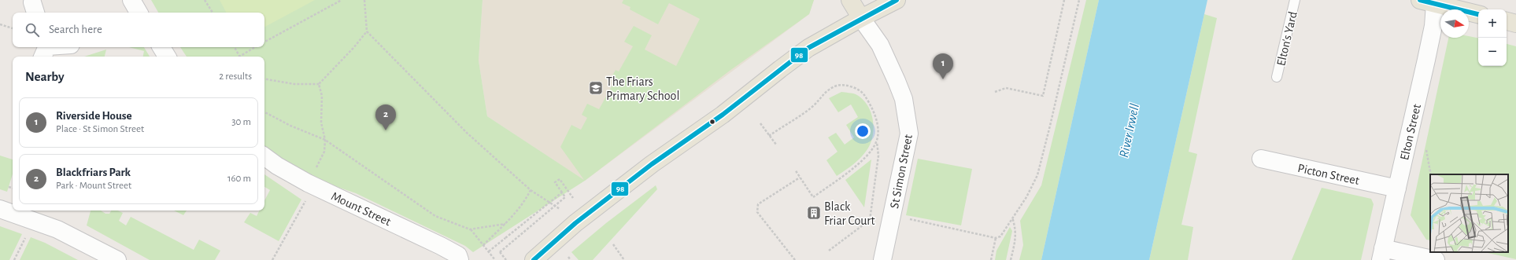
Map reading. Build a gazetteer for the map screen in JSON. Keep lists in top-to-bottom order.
{
  "streets": {
    "street": [
      "Elton Street",
      "St Simon Street",
      "Picton Street",
      "Mount Street"
    ],
    "lane": ["Elton's Yard"]
  },
  "crossings": [
    ["Elton Street", "Picton Street"]
  ],
  "water": ["River Irwell"],
  "places": {
    "school or university": ["The Friars Primary School"],
    "building": ["Black Friar Court"]
  },
  "lines": ["transit line 98"],
  "north": "right",
  "page": {
    "map_buttons": ["+", "−"],
    "search": "Search here",
    "pins": ["1", "2"],
    "heading": ["Nearby", "2 results"],
    "list": [
      {
        "mark": "1",
        "name": "Riverside House",
        "note": "Place · St Simon Street",
        "value": "30 m"
      },
      {
        "mark": "2",
        "name": "Blackfriars Park",
        "note": "Park · Mount Street",
        "value": "160 m"
      }
    ]
  }
}
